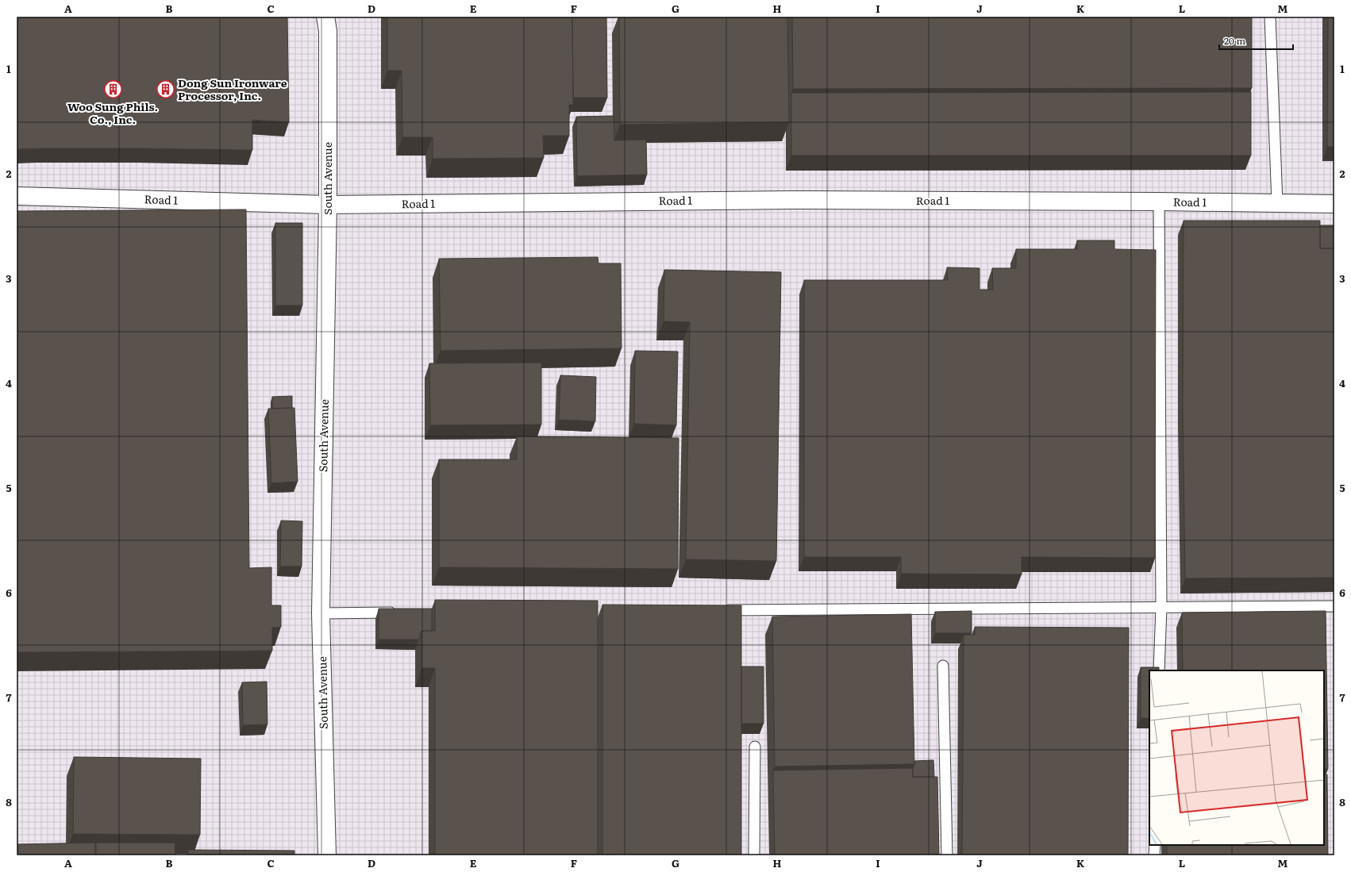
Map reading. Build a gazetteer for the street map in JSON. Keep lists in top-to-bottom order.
{
  "streets": {
    "street": ["South Avenue", "Road 1"]
  },
  "crossings": [
    ["South Avenue", "Road 1"]
  ],
  "places": {
    "building": ["Woo Sung Phils. Co., Inc.", "Dong Sun Ironware Processor, Inc."]
  },
  "scale_bar": "20 m",
  "grid": {
    "columns": [
      "A",
      "B",
      "C",
      "D",
      "E",
      "F",
      "G",
      "H",
      "I",
      "J",
      "K",
      "L",
      "M"
    ],
    "rows": [
      "1",
      "2",
      "3",
      "4",
      "5",
      "6",
      "7",
      "8"
    ]
  }
}
